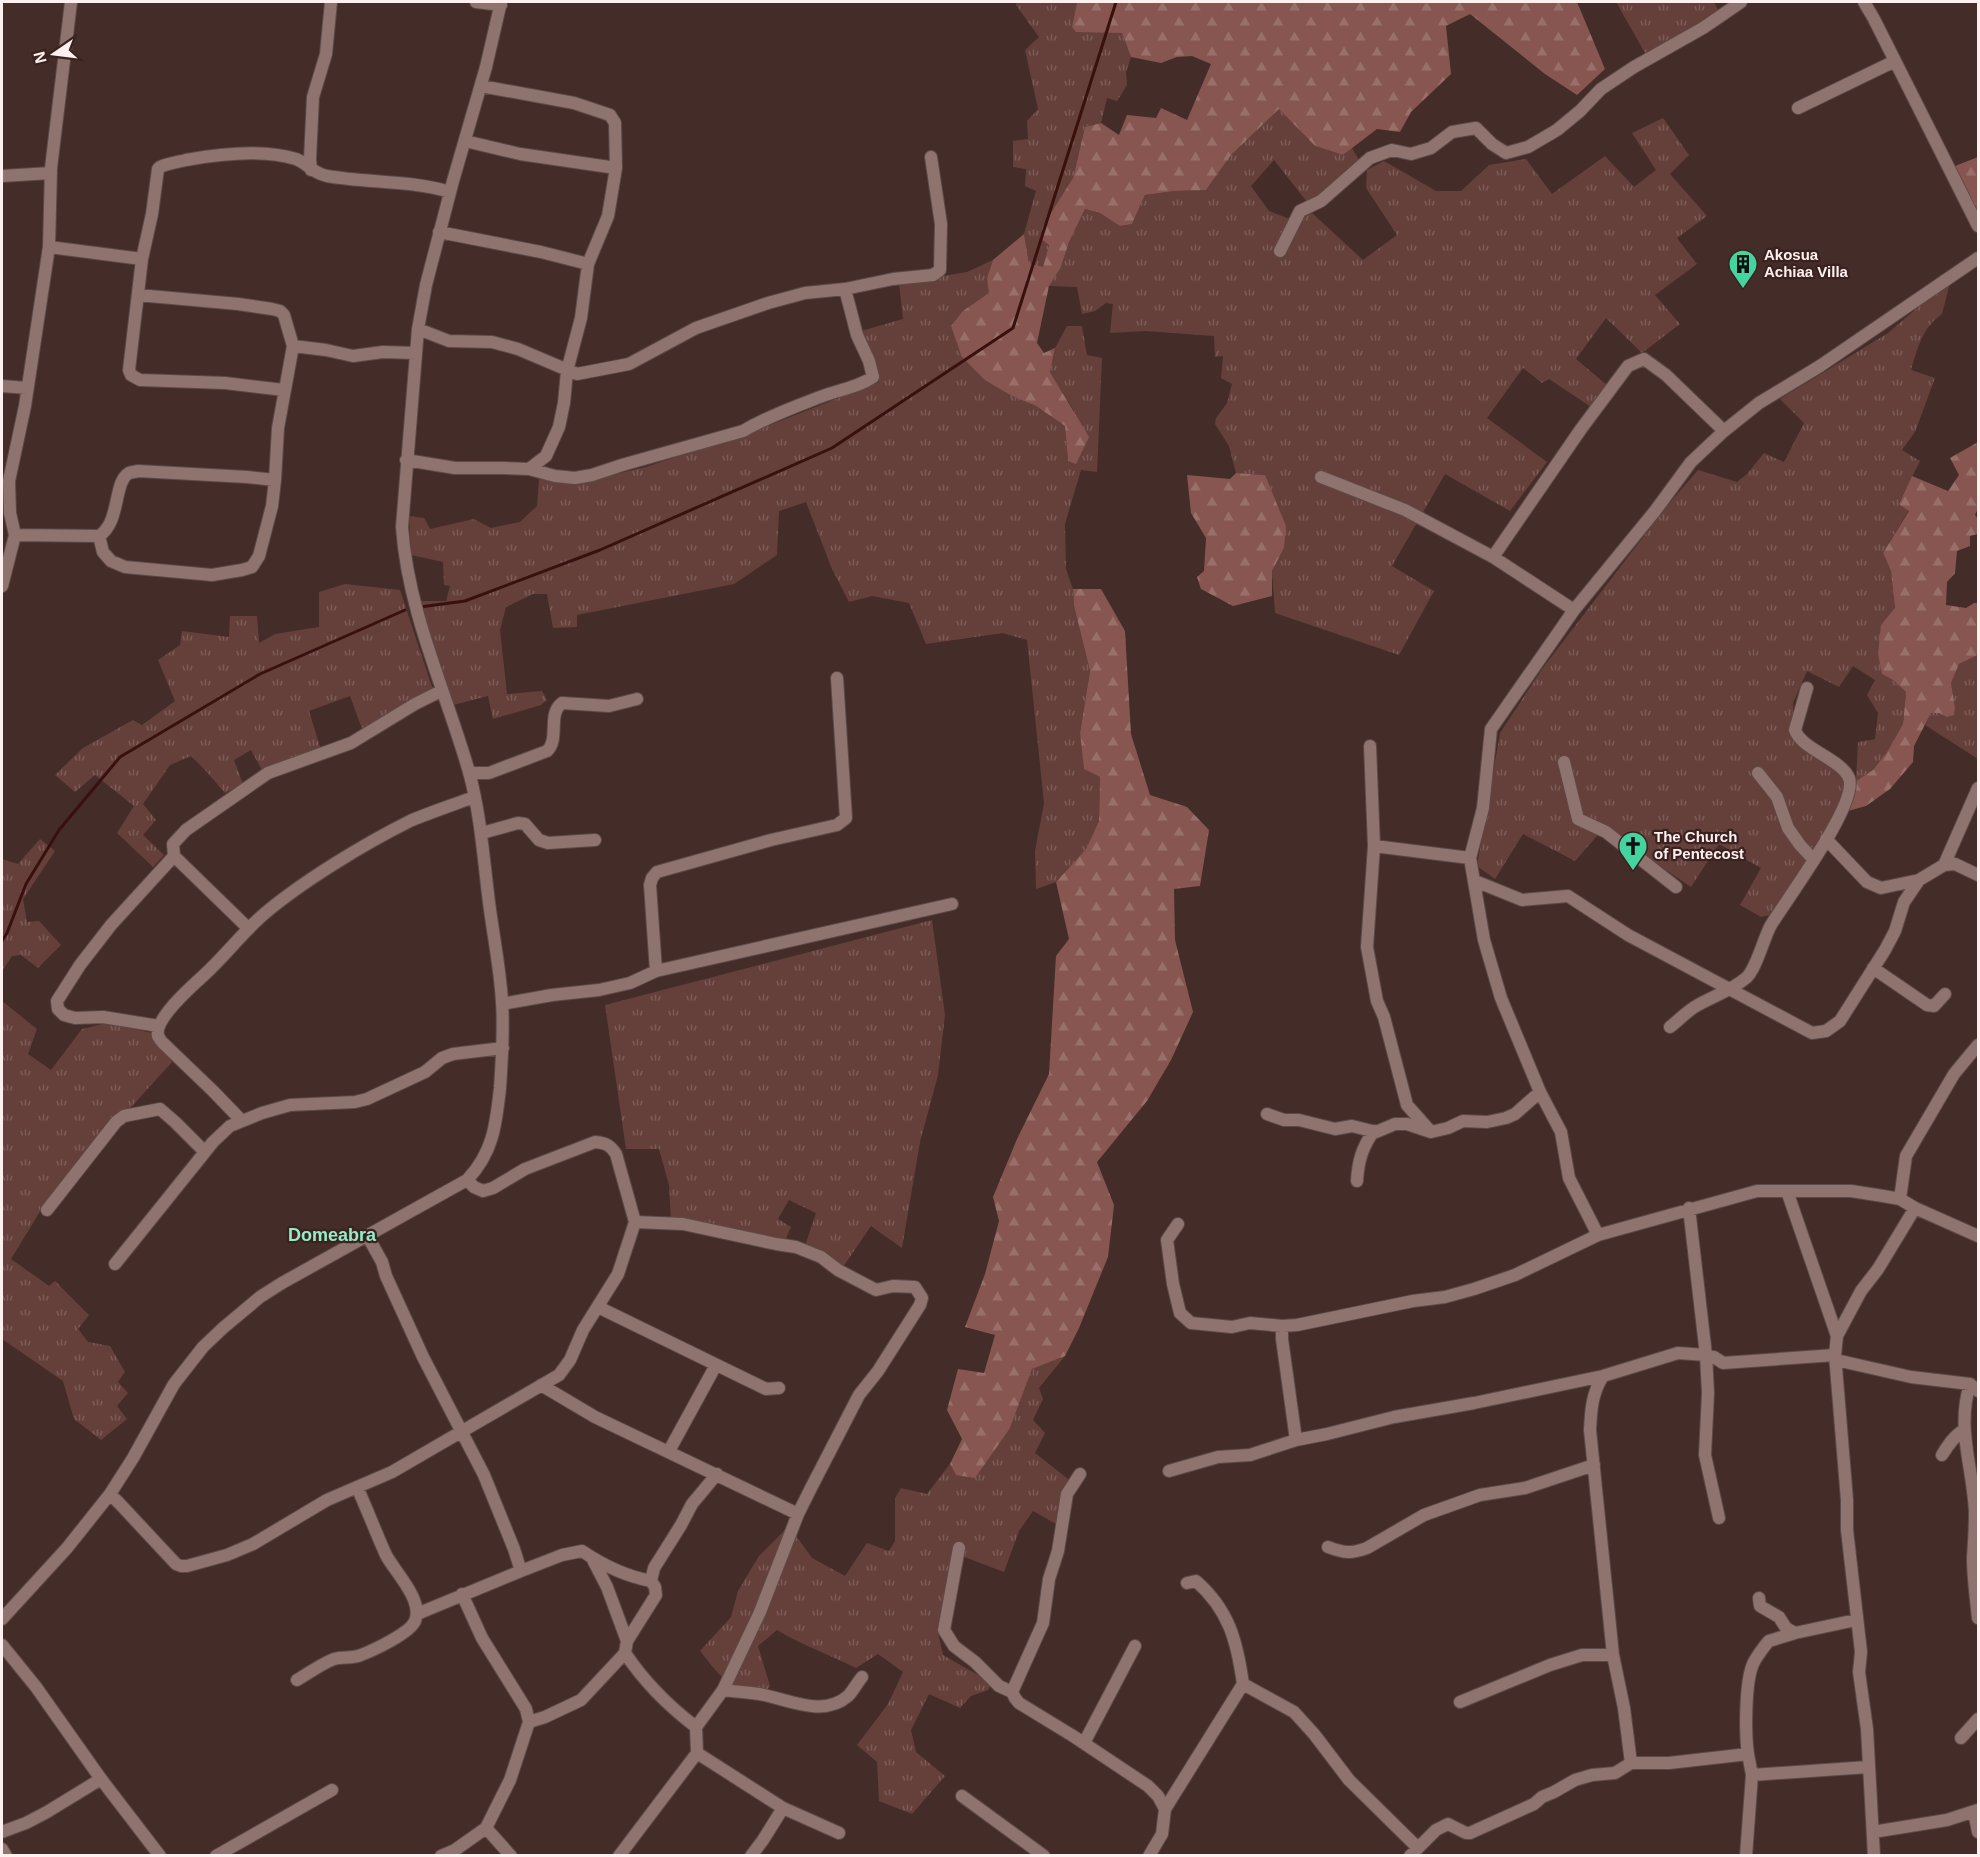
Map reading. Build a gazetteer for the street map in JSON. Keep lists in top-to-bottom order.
{
  "districts": ["Domeabra"],
  "places": {
    "building": ["Akosua Achiaa Villa"],
    "church": ["The Church of Pentecost"]
  },
  "north": "left"
}
